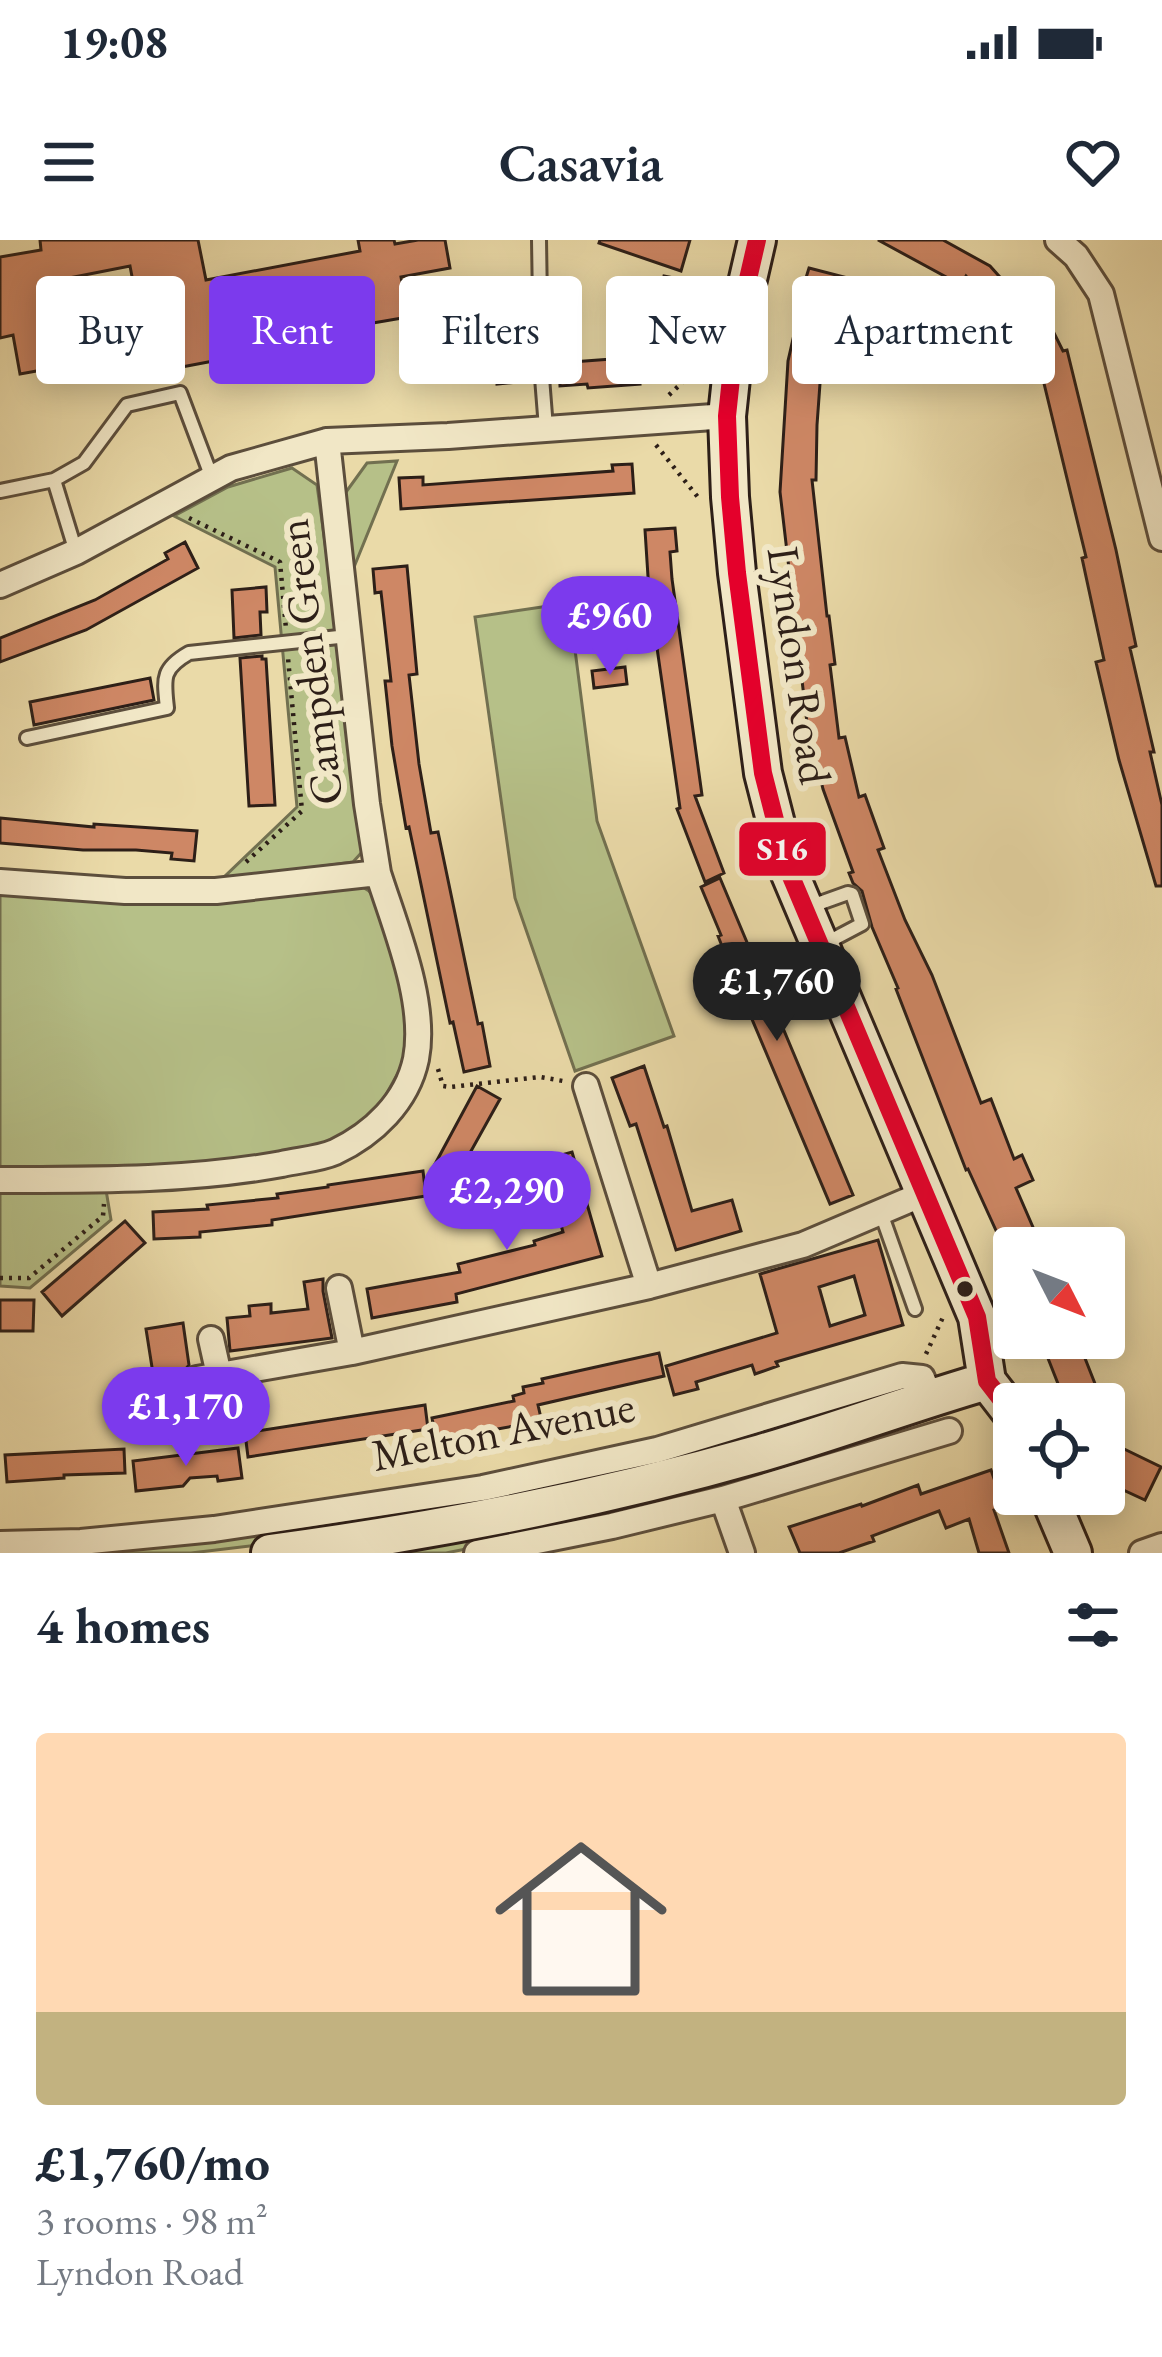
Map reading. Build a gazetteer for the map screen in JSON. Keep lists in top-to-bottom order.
{
  "streets": {
    "street": ["Campden Green", "Lyndon Road", "Melton Avenue"]
  },
  "crossings": [
    ["Lyndon Road", "Melton Avenue"]
  ],
  "lines": ["transit line S16"],
  "north": "bottom right",
  "page": {
    "status": "19:08",
    "header": "Casavia",
    "chip": [
      "Buy",
      "Rent",
      "Filters",
      "New",
      "Apartment"
    ],
    "price": [
      "£960",
      "£1,760",
      "£2,290",
      "£1,170"
    ],
    "heading": "4 homes",
    "list": [
      {
        "name": "£1,760/mo",
        "note": "3 rooms · 98 m² · Lyndon Road"
      }
    ]
  }
}
